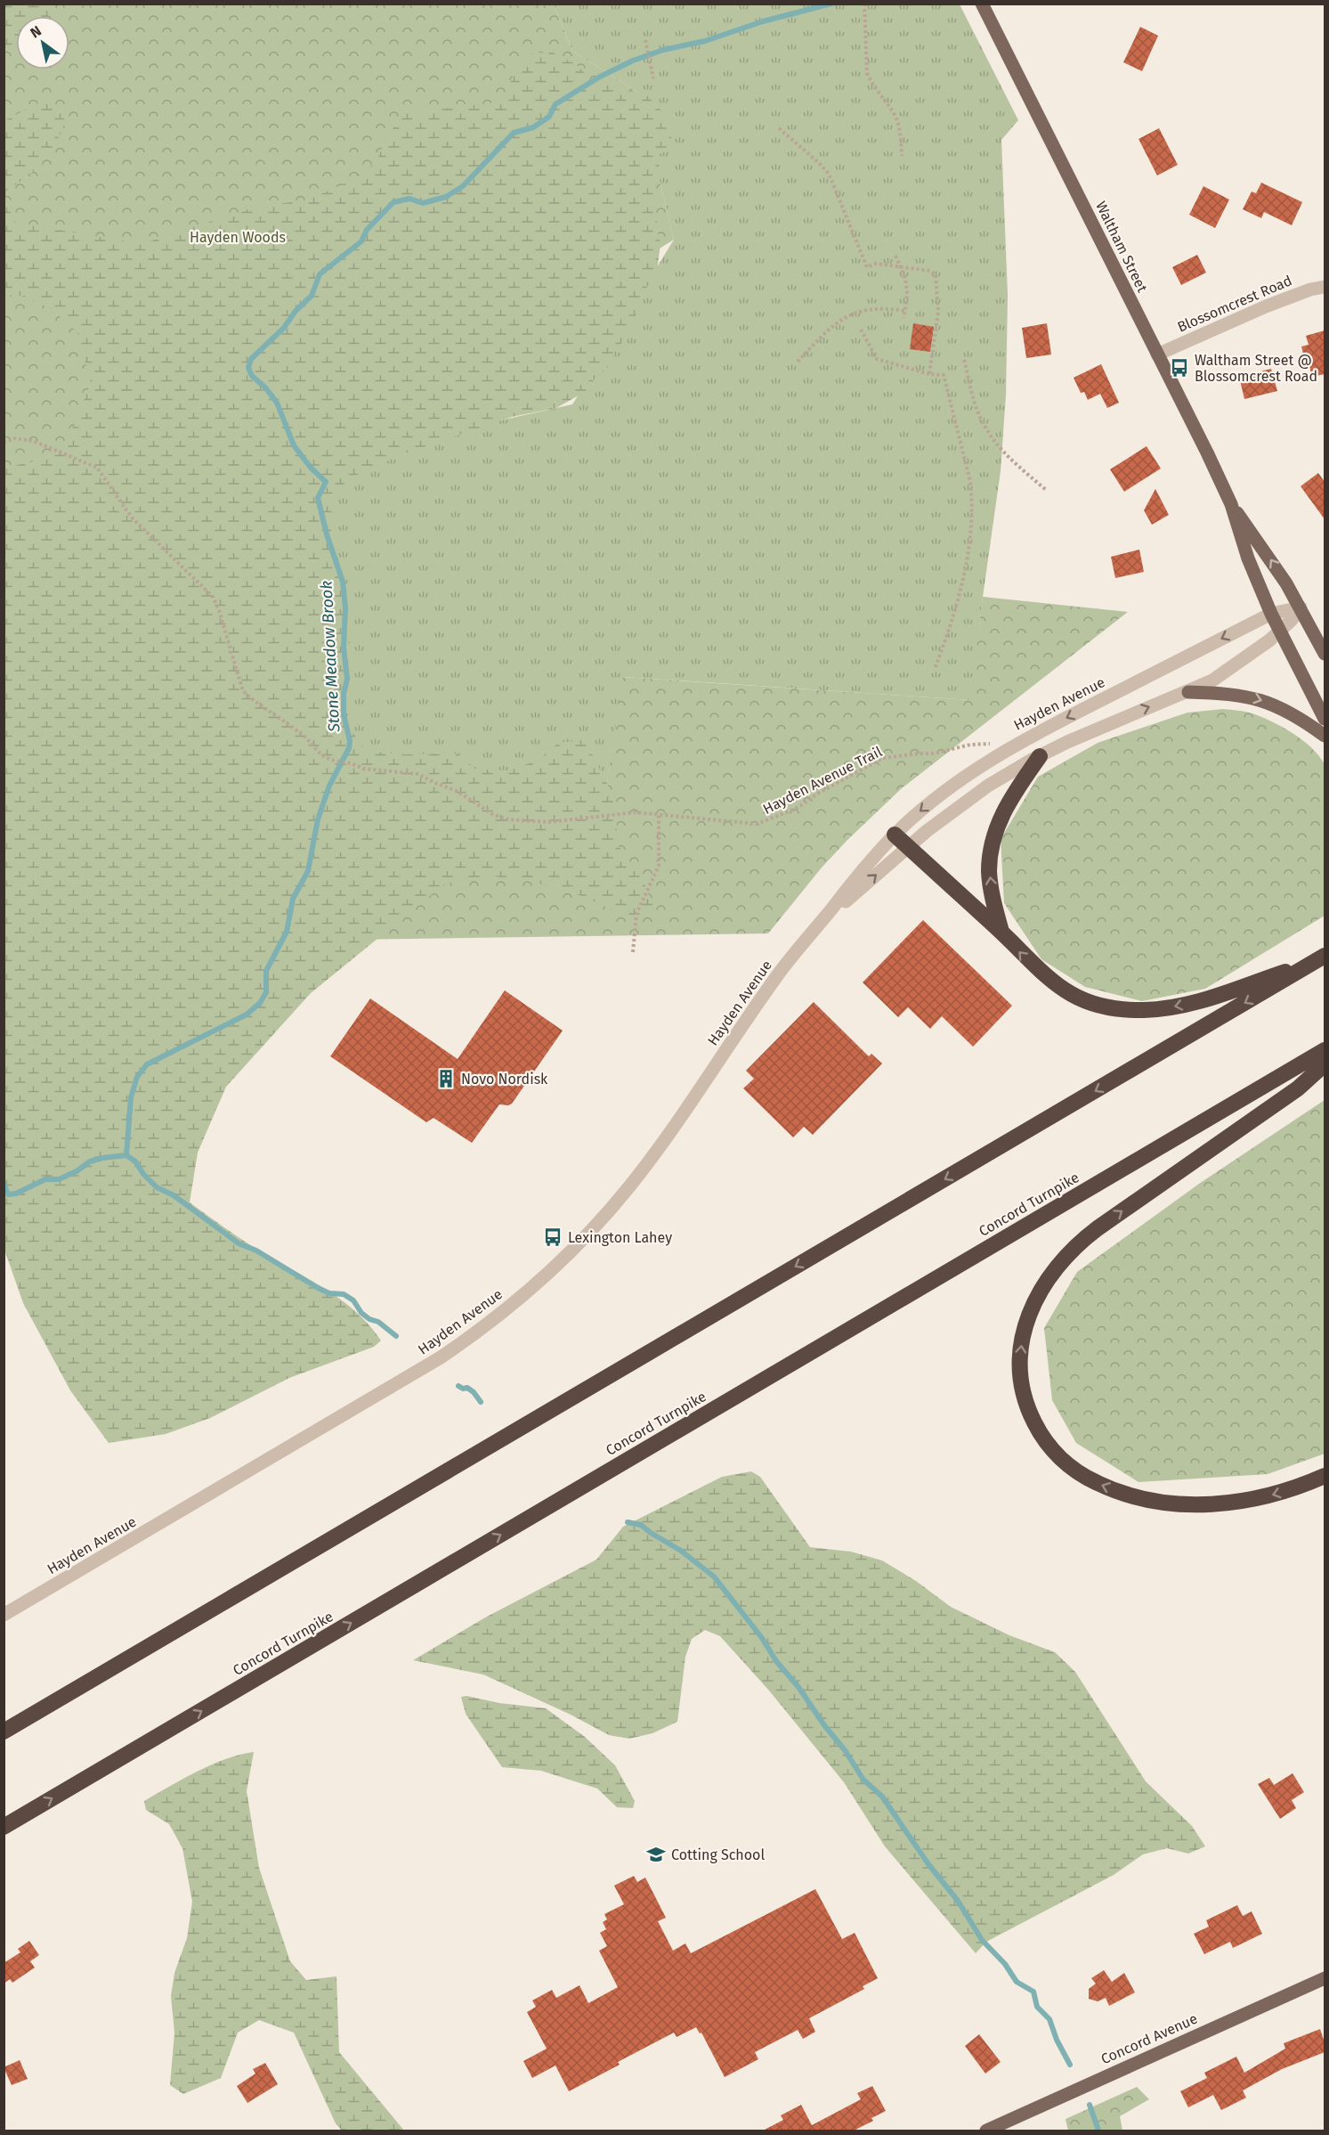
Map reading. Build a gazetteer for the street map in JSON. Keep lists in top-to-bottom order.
{
  "streets": {
    "highway": ["Concord Turnpike"],
    "main road": ["Waltham Street", "Concord Avenue"],
    "street": ["Blossomcrest Road", "Hayden Avenue"],
    "path": ["Hayden Avenue Trail"]
  },
  "crossings": [
    ["Waltham Street", "Blossomcrest Road"],
    ["Waltham Street", "Hayden Avenue"]
  ],
  "water": ["Stone Meadow Brook"],
  "parks": ["Hayden Woods"],
  "places": {
    "bus stop": ["Waltham Street @ Blossomcrest Road", "Lexington Lahey"],
    "building": ["Novo Nordisk"],
    "school or university": ["Cotting School"]
  },
  "north": "top left"
}
